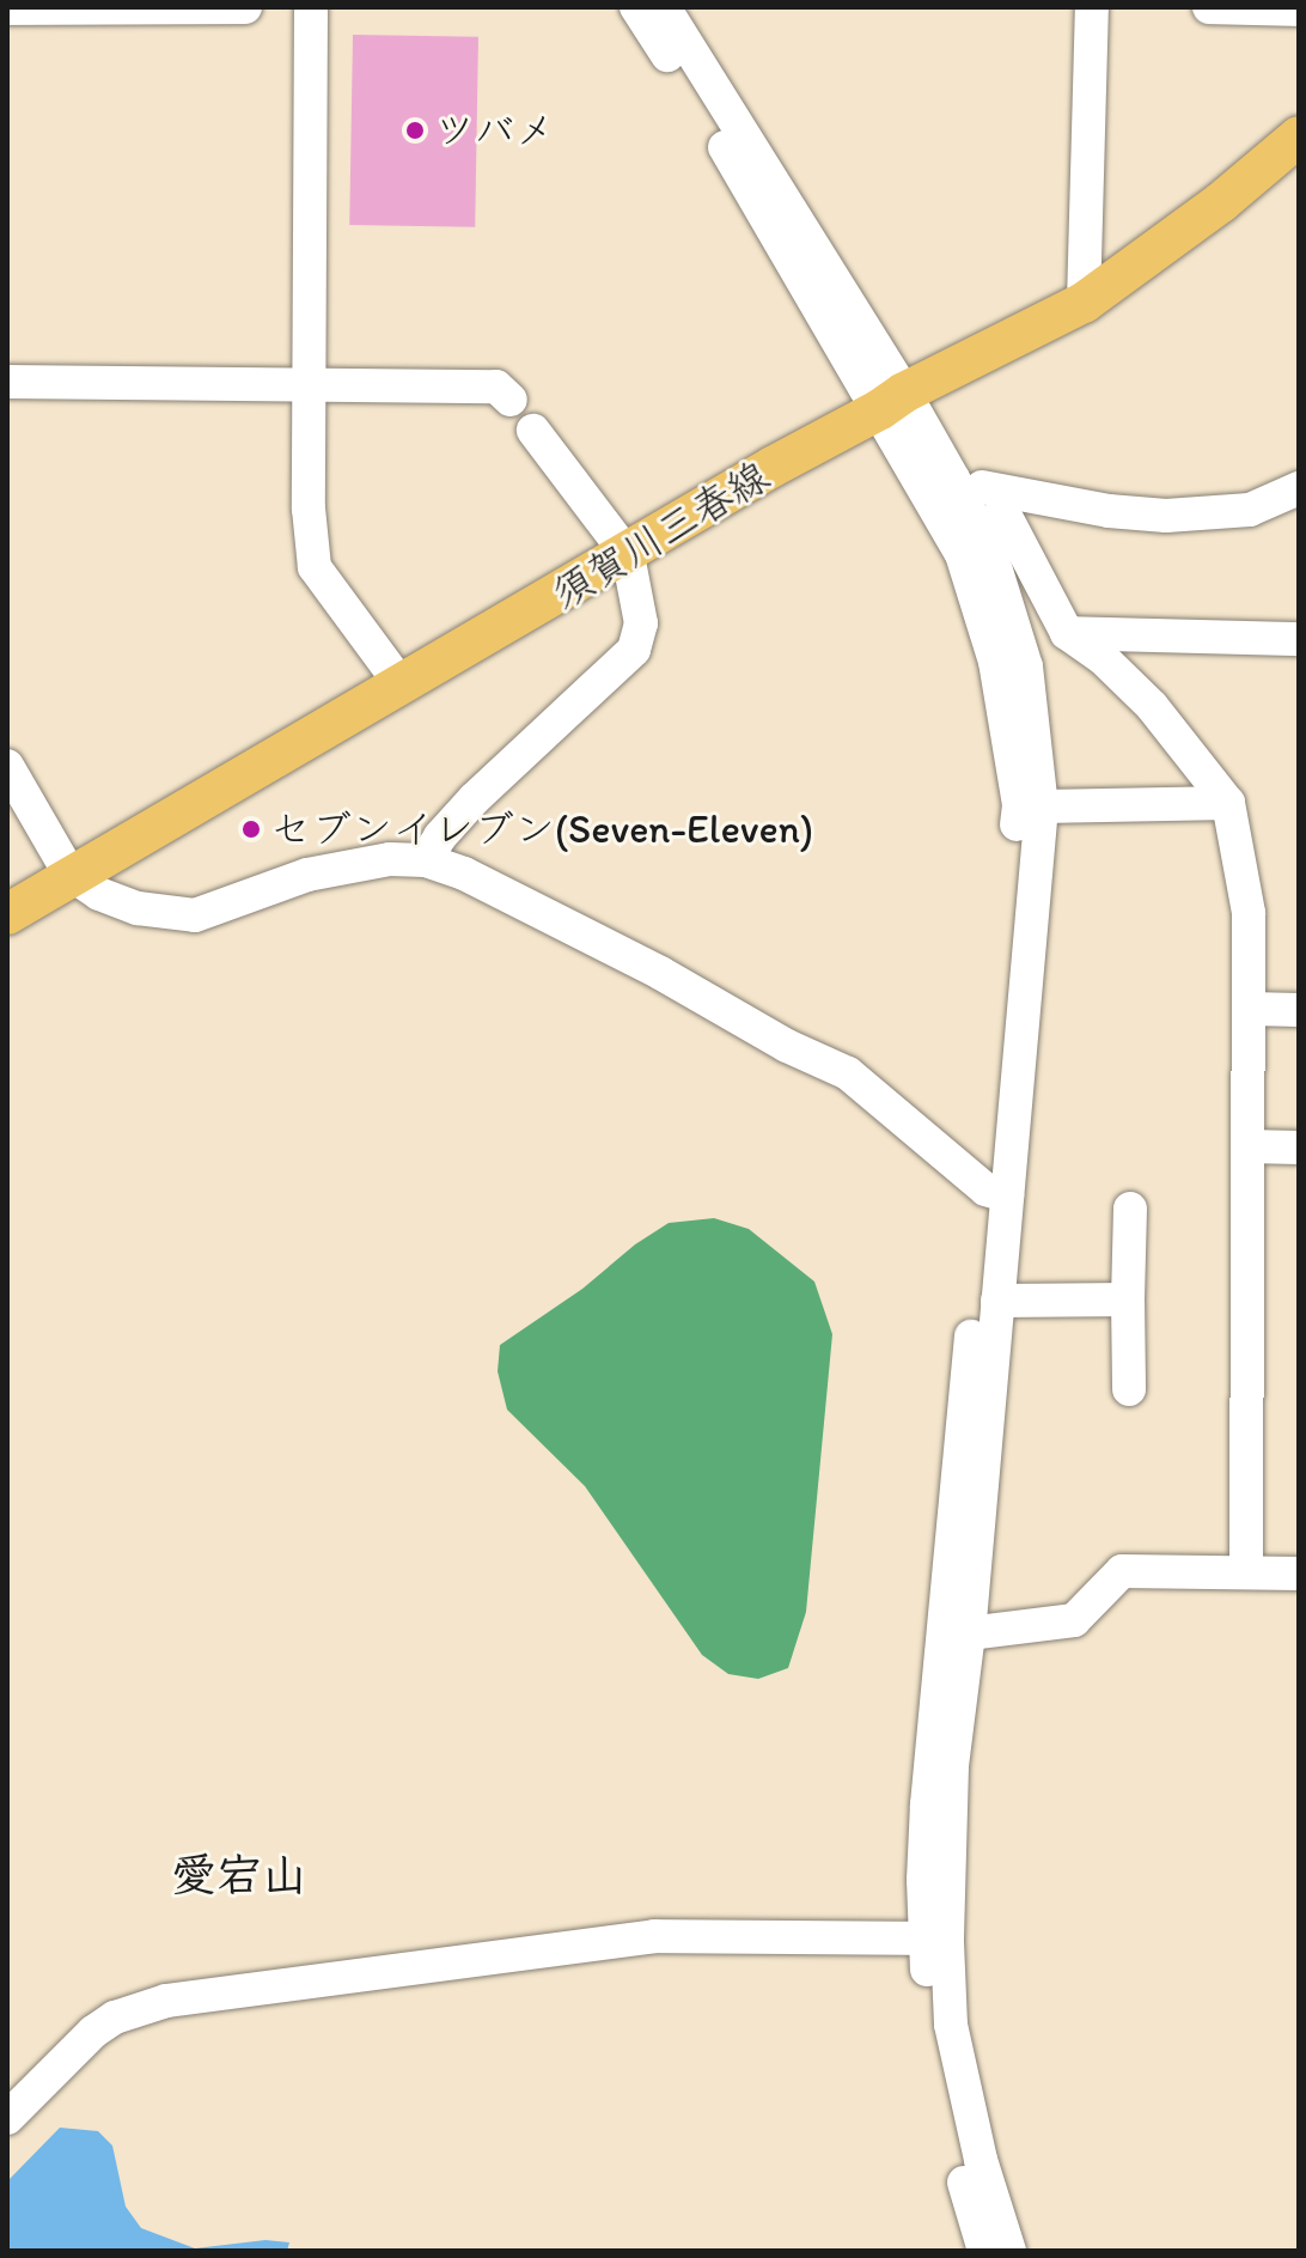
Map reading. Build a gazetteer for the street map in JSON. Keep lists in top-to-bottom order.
{
  "streets": {
    "main road": ["須賀川三春線"]
  },
  "districts": ["愛宕山"],
  "places": ["ツバメ", "セブンイレブン(Seven-Eleven)"]
}
